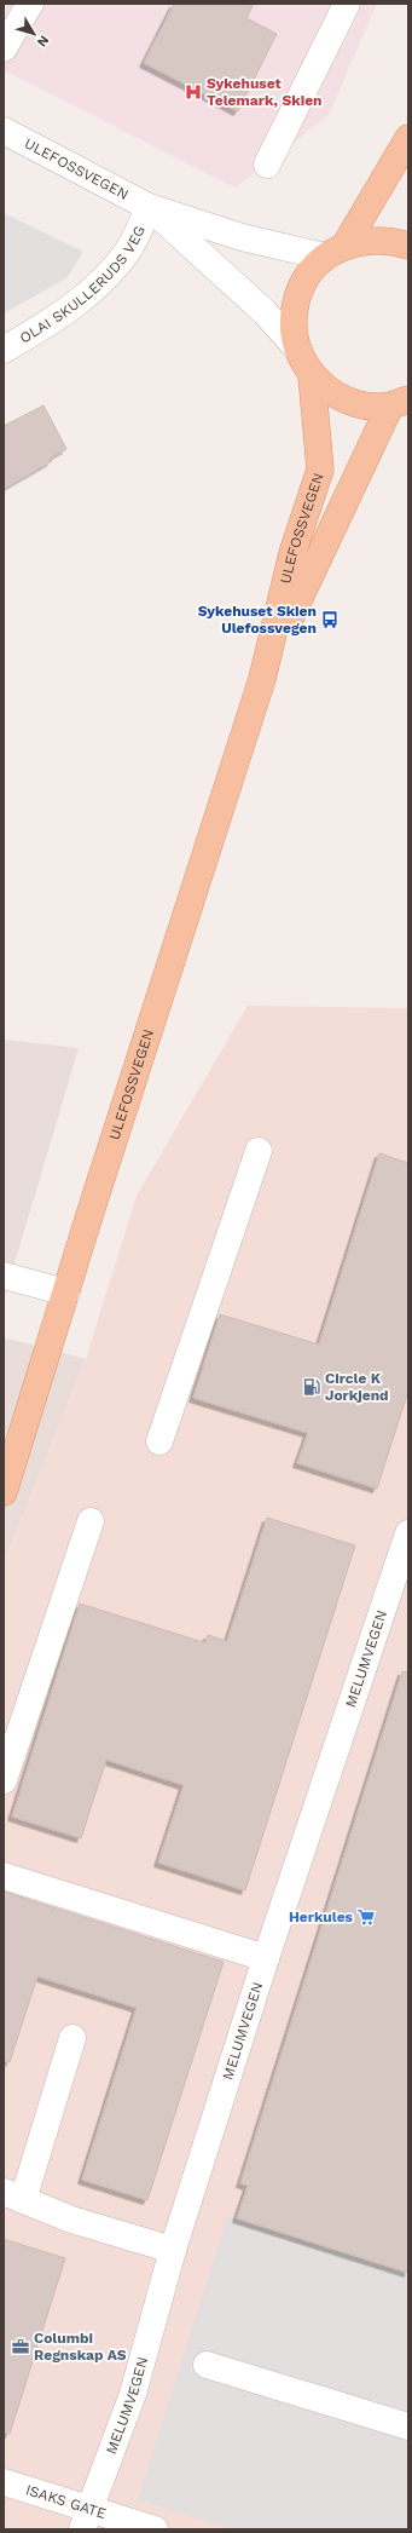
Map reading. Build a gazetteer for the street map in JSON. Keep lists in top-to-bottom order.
{
  "streets": {
    "main road": ["ULEFOSSVEGEN"],
    "street": ["OLAI SKULLERUDS VEG", "MELUMVEGEN", "ISAKS GATE"]
  },
  "crossings": [
    ["ULEFOSSVEGEN", "OLAI SKULLERUDS VEG"],
    ["MELUMVEGEN", "ISAKS GATE"]
  ],
  "places": {
    "hospital": ["Sykehuset Telemark, Skien"],
    "bus stop": ["Sykehuset Skien Ulefossvegen"],
    "fuel station": ["Circle K Jorkjend"],
    "supermarket": ["Herkules"],
    "office": ["Columbi Regnskap AS"]
  },
  "north": "bottom right"
}
